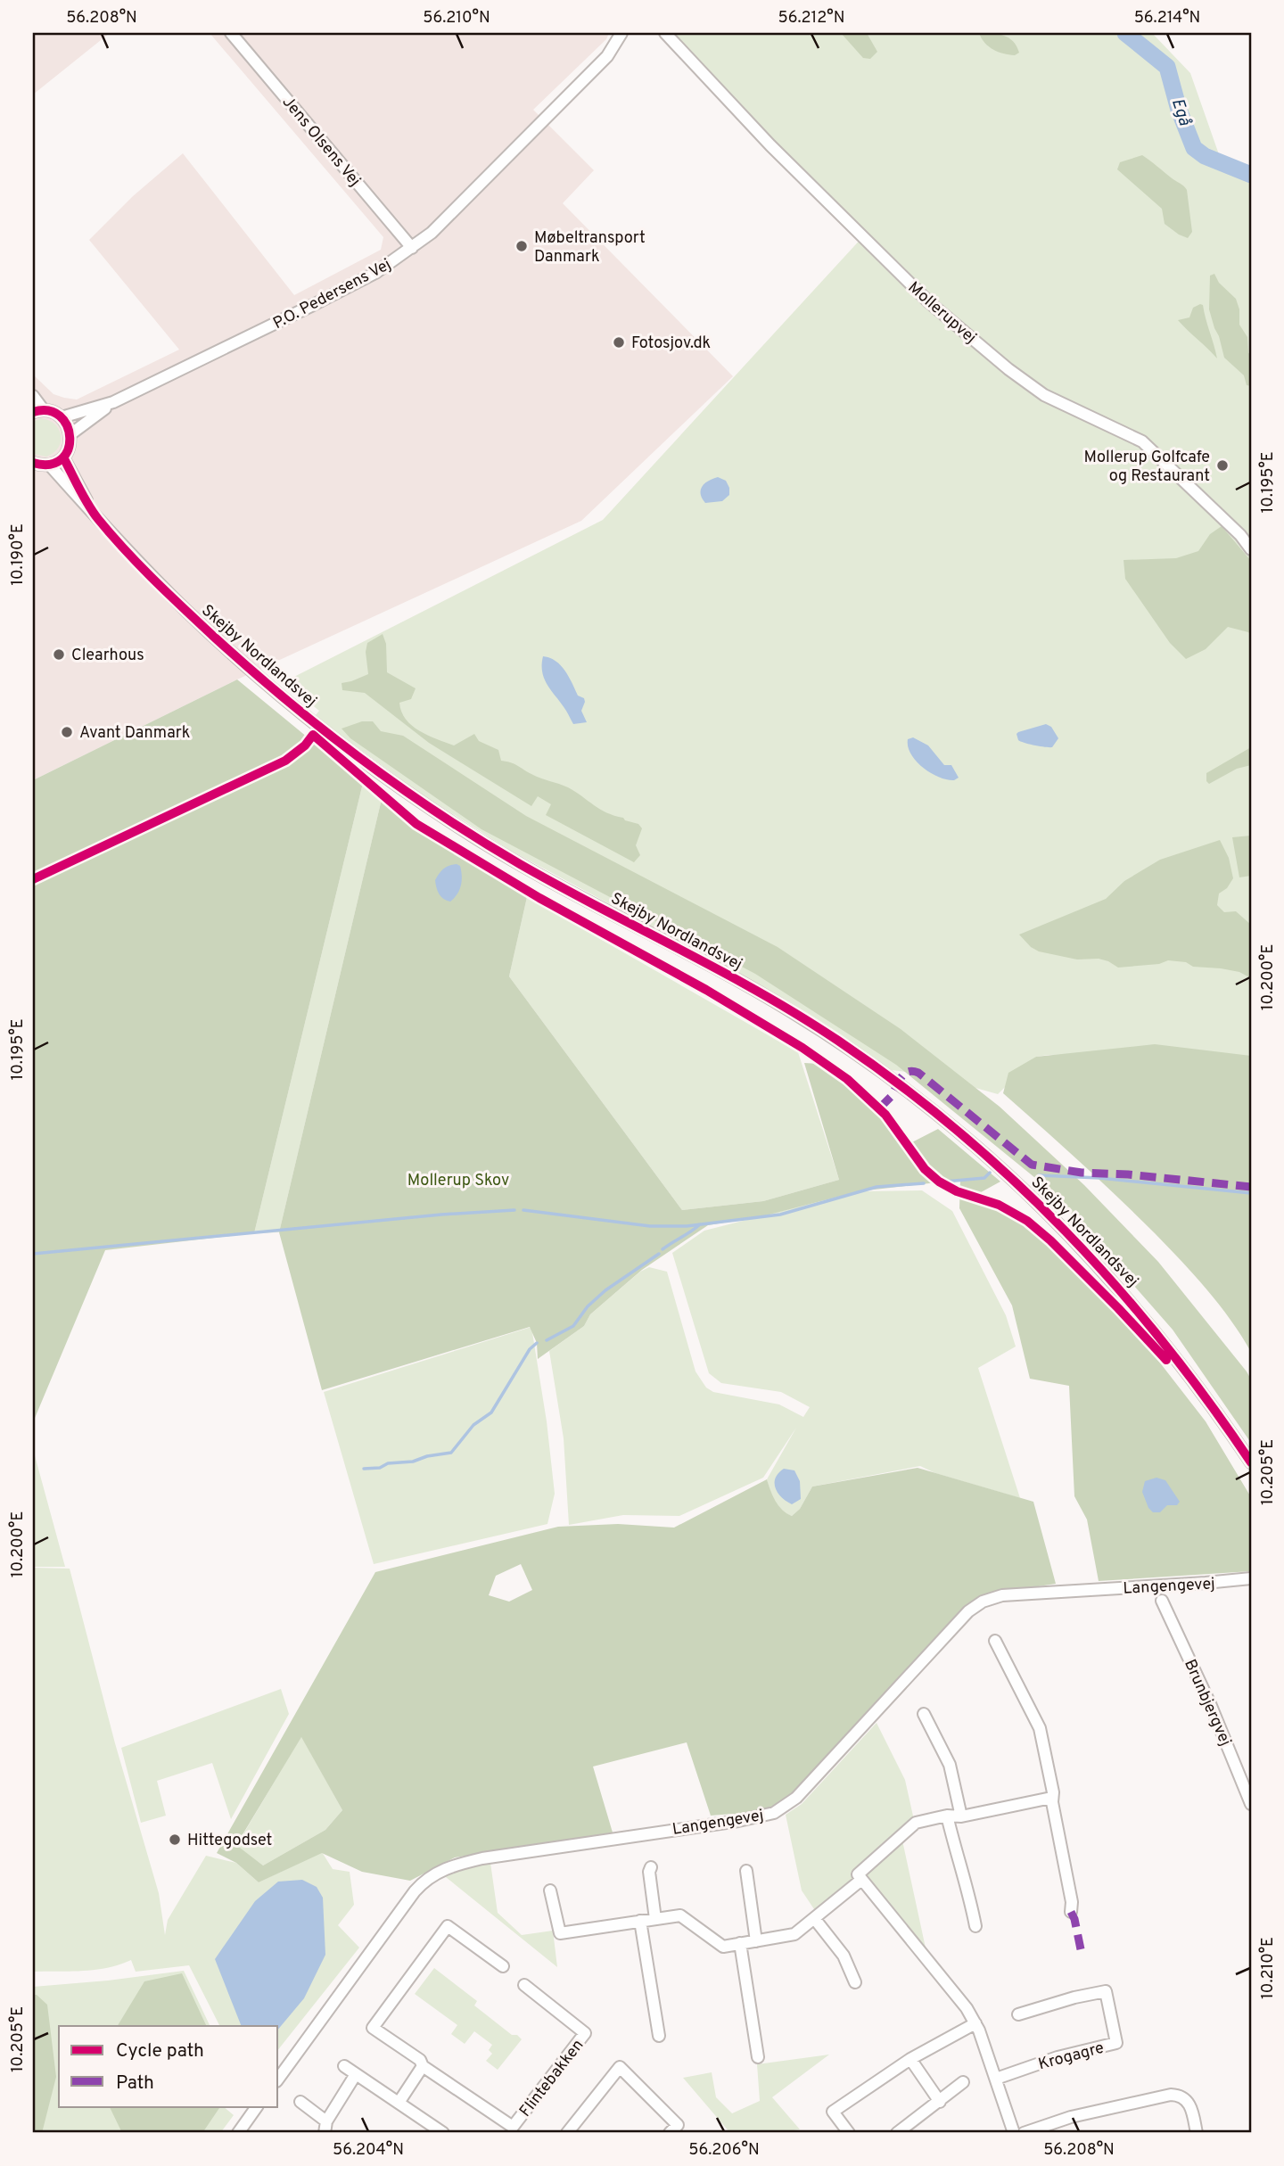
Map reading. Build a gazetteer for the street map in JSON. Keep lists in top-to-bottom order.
{
  "streets": {
    "street": [
      "Jens Olsens Vej",
      "P.O. Pedersens Vej",
      "Mollerupvej",
      "Skejby Nordlandsvej",
      "Langengevej",
      "Brunbjergvej",
      "Krogagre",
      "Flintebakken"
    ]
  },
  "crossings": [
    ["Jens Olsens Vej", "P.O. Pedersens Vej"]
  ],
  "water": ["Egå"],
  "parks": ["Mollerup Skov"],
  "places": [
    "Møbeltransport Danmark",
    "Fotosjov.dk",
    "Mollerup Golfcafe og Restaurant",
    "Clearhous",
    "Avant Danmark",
    "Hittegodset"
  ],
  "legend": ["Cycle path", "Path"],
  "coordinates": [
    "56.208°N",
    "56.210°N",
    "56.212°N",
    "56.214°N",
    "10.195°E",
    "10.190°E",
    "10.200°E",
    "10.205°E",
    "10.210°E",
    "56.204°N",
    "56.206°N"
  ]
}
